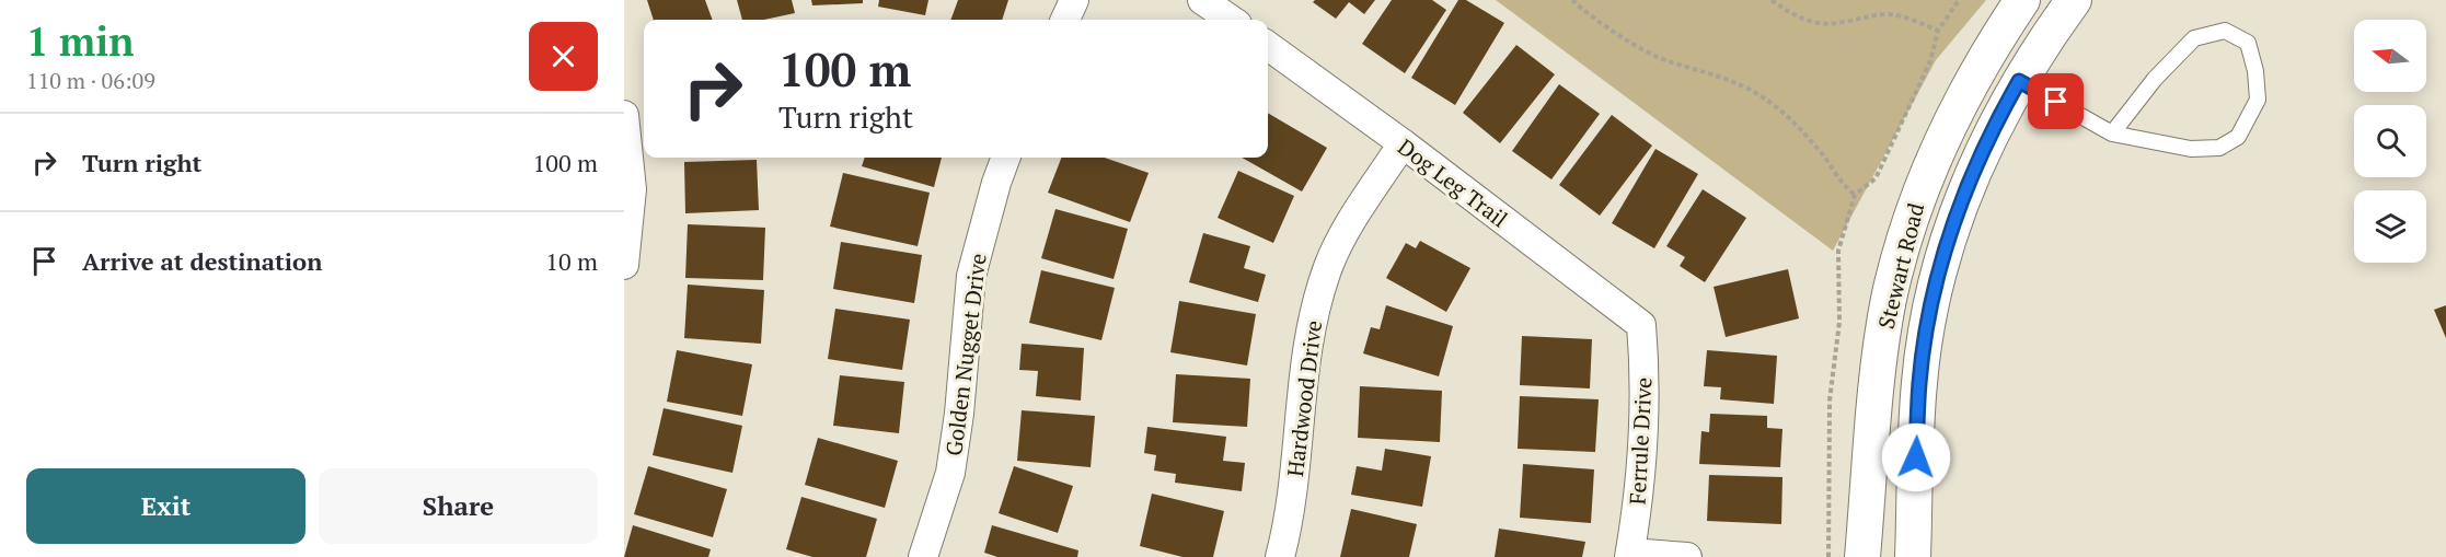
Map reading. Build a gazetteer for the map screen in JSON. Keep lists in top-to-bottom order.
{
  "streets": {
    "street": [
      "Dog Leg Trail",
      "Stewart Road",
      "Golden Nugget Drive",
      "Hardwood Drive",
      "Ferrule Drive"
    ]
  },
  "crossings": [
    ["Dog Leg Trail", "Hardwood Drive"],
    ["Dog Leg Trail", "Ferrule Drive"]
  ],
  "north": "left",
  "page": {
    "heading": ["1 min", "110 m · 06:09"],
    "turn": ["100 m", "Turn right"],
    "list": [
      {
        "name": "Turn right",
        "value": "100 m"
      },
      {
        "name": "Arrive at destination",
        "value": "10 m"
      }
    ],
    "buttons": ["Exit", "Share"]
  }
}
